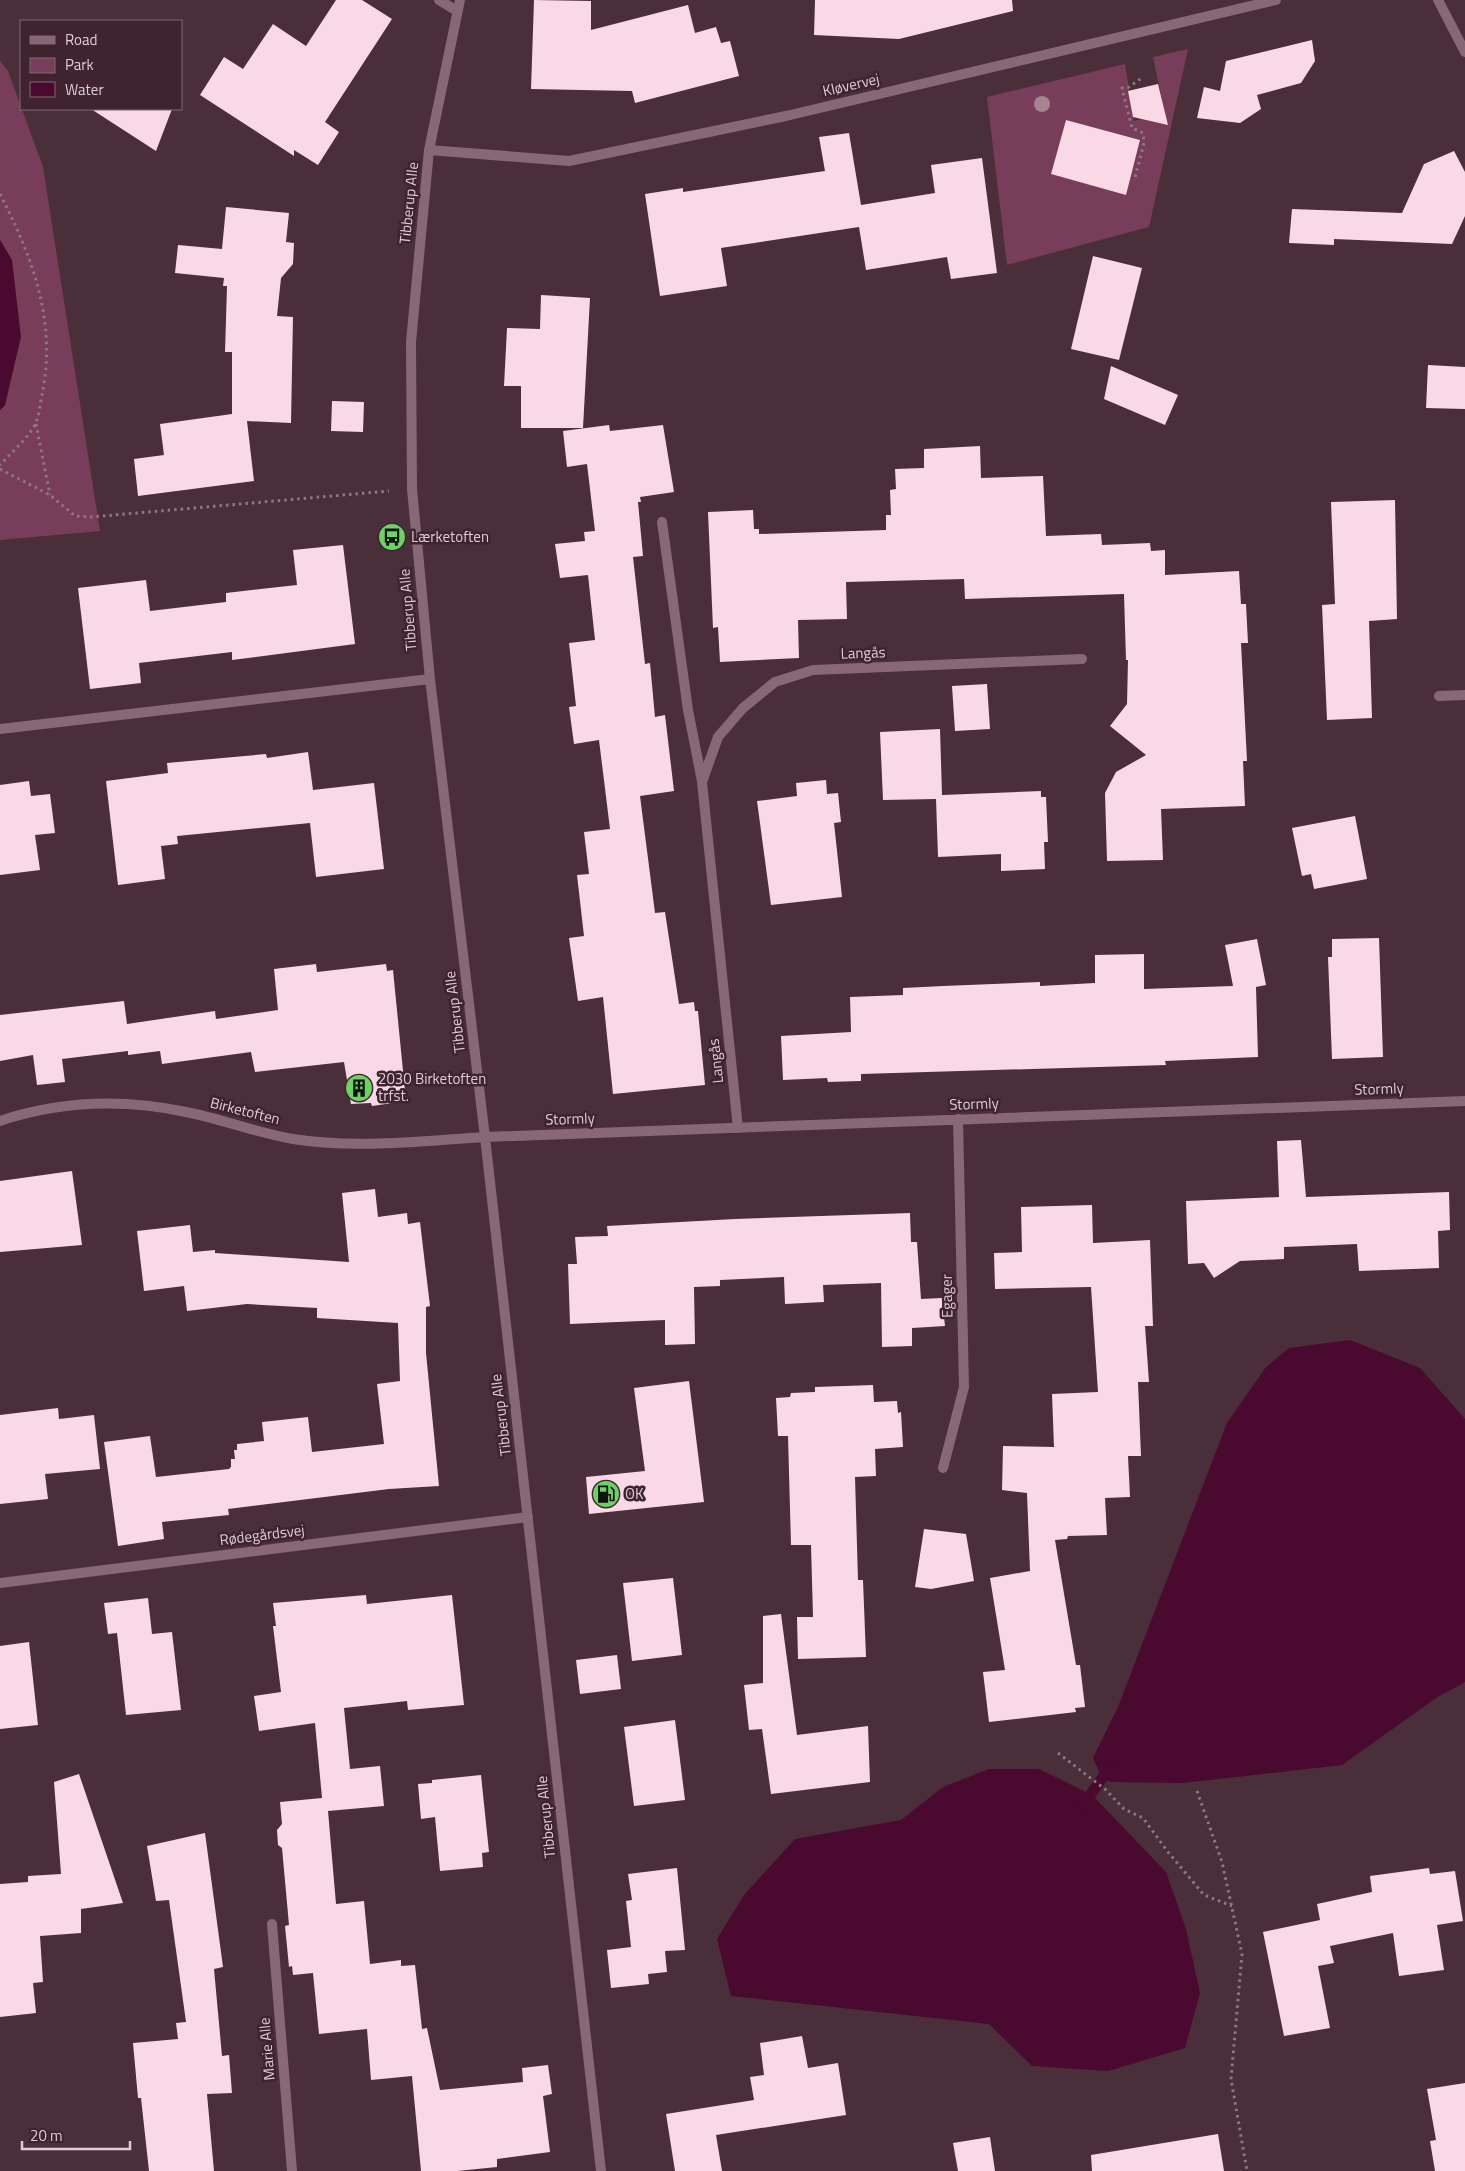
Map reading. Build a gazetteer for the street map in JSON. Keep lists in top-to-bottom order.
{
  "streets": {
    "street": [
      "Kløvervej",
      "Tibberup Alle",
      "Langås",
      "Stormly",
      "Birketoften",
      "Egager",
      "Rødegårdsvej",
      "Marie Alle"
    ]
  },
  "crossings": [
    ["Kløvervej", "Tibberup Alle"],
    ["Tibberup Alle", "Stormly"],
    ["Tibberup Alle", "Birketoften"],
    ["Tibberup Alle", "Rødegårdsvej"],
    ["Langås", "Stormly"],
    ["Stormly", "Birketoften"],
    ["Stormly", "Egager"]
  ],
  "places": {
    "bus stop": ["Lærketoften"],
    "building": ["2030 Birketoften trfst."],
    "fuel station": ["OK"]
  },
  "legend": ["Road", "Park", "Water"],
  "scale_bar": "20 m"
}
